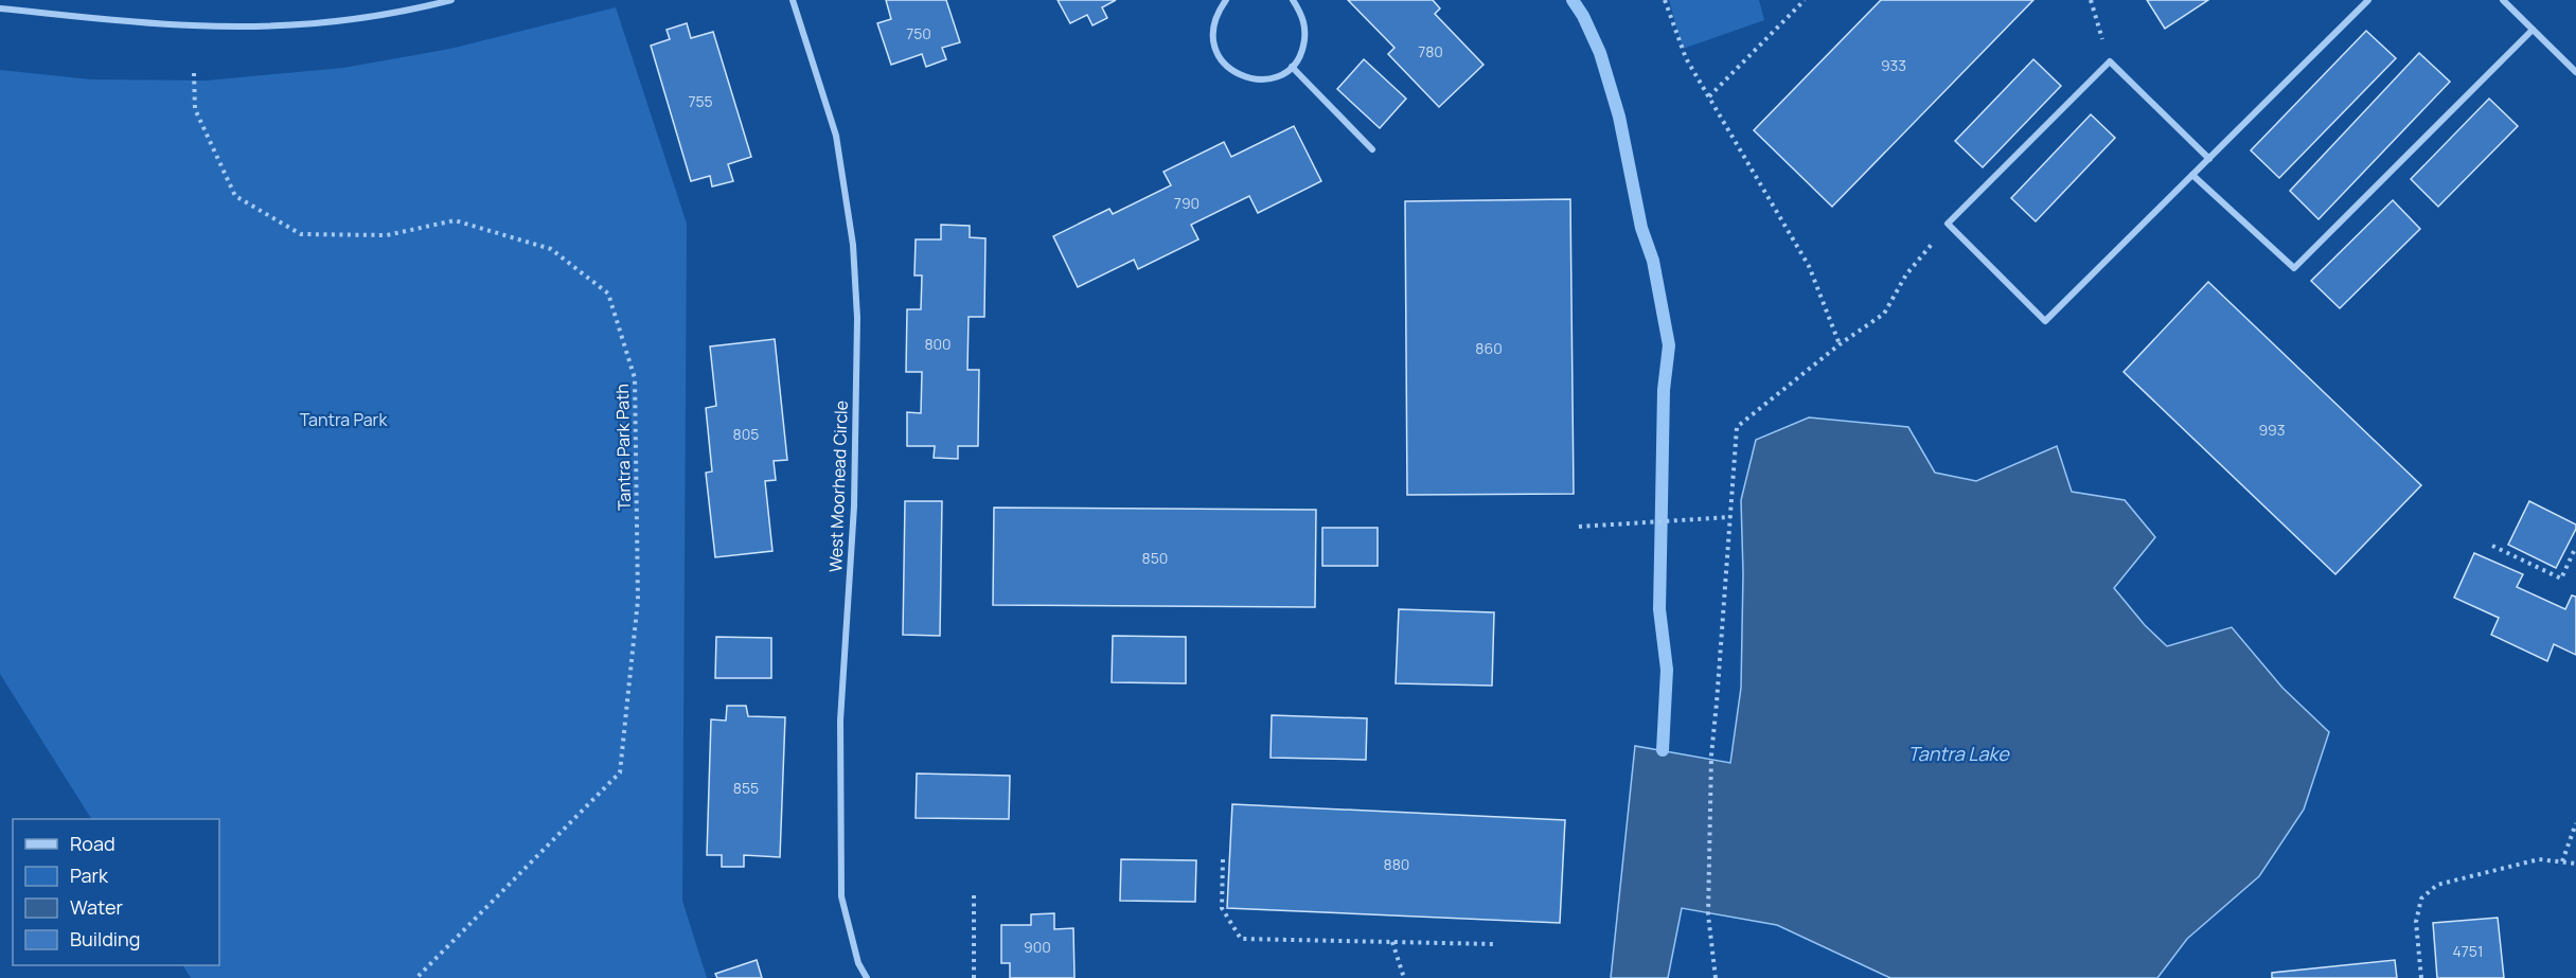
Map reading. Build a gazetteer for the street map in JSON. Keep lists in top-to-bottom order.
{
  "streets": {
    "street": ["West Moorhead Circle"],
    "path": ["Tantra Park Path"]
  },
  "water": ["Tantra Lake"],
  "parks": ["Tantra Park"],
  "house_numbers": [
    "750",
    "780",
    "933",
    "755",
    "790",
    "800",
    "860",
    "993",
    "805",
    "850",
    "855",
    "880",
    "900",
    "4751"
  ],
  "legend": [
    "Road",
    "Park",
    "Water",
    "Building"
  ]
}
